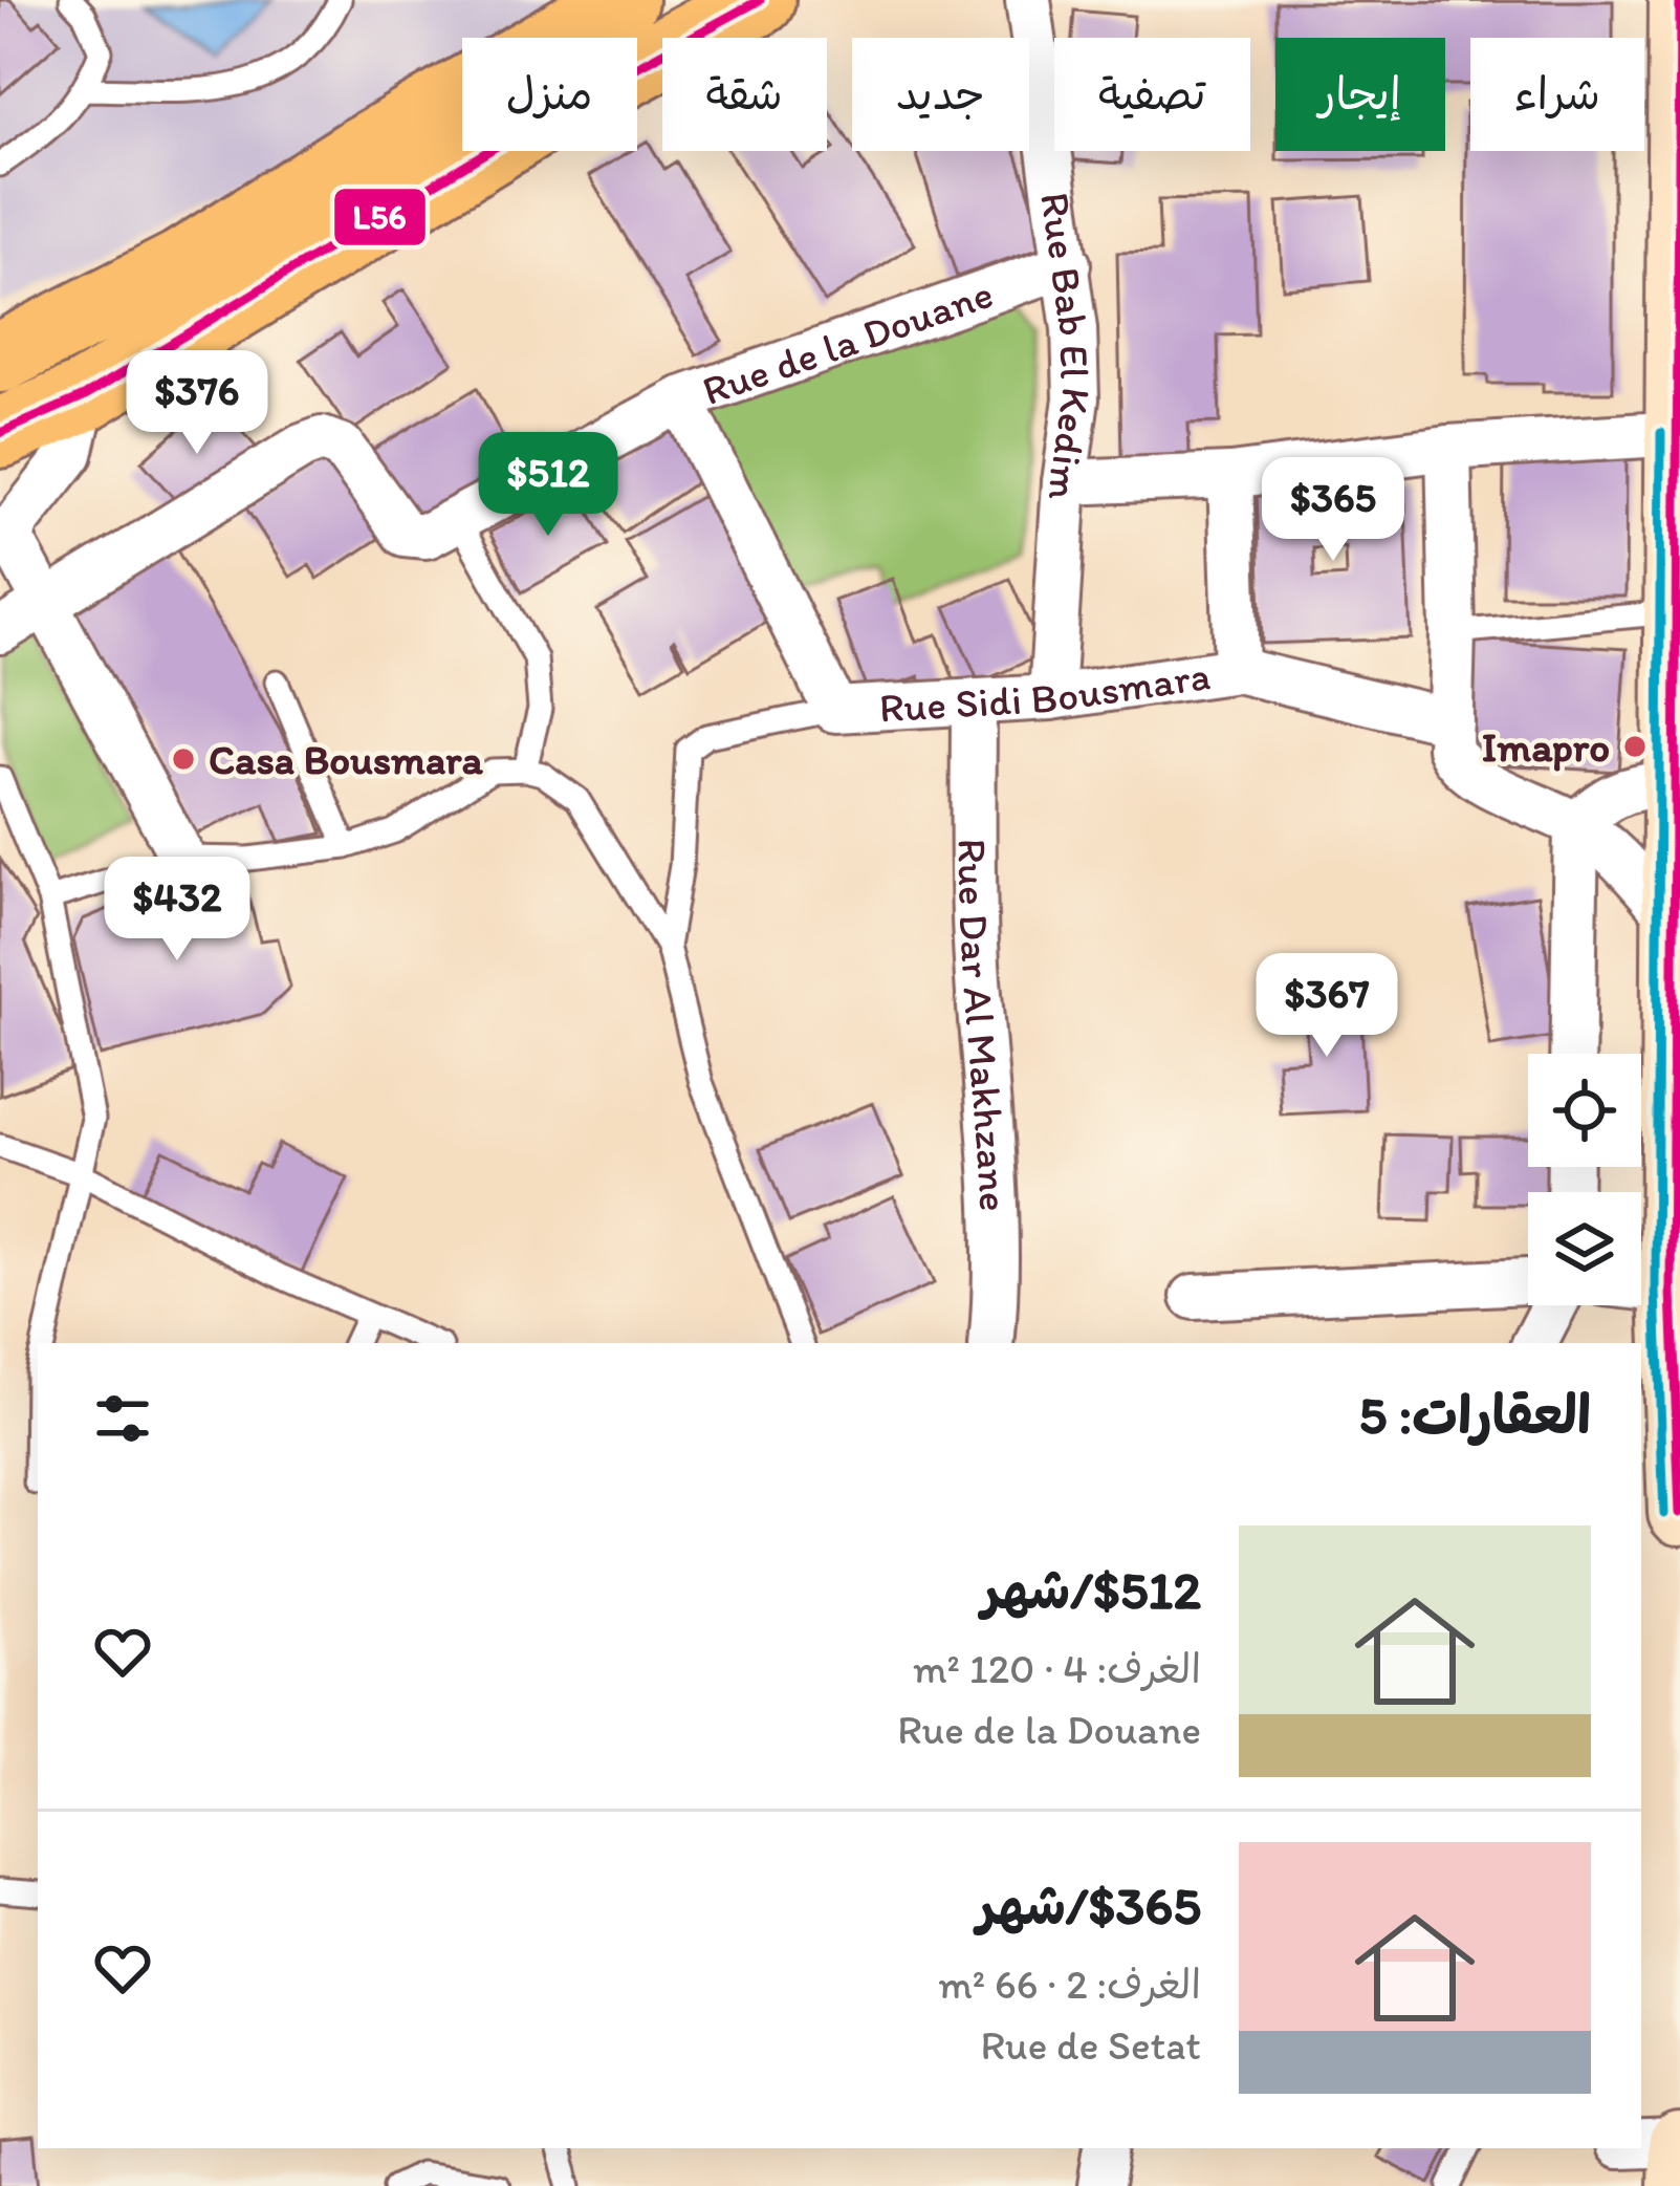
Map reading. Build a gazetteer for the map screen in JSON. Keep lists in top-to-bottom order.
{
  "streets": {
    "street": [
      "Rue de la Douane",
      "Rue Bab El Kedim",
      "Rue Sidi Bousmara",
      "Rue Dar Al Makhzane"
    ]
  },
  "crossings": [
    ["Rue de la Douane", "Rue Bab El Kedim"],
    ["Rue Bab El Kedim", "Rue Sidi Bousmara"],
    ["Rue Sidi Bousmara", "Rue Dar Al Makhzane"]
  ],
  "places": ["Imapro", "Casa Bousmara"],
  "lines": ["transit line L56"],
  "page": {
    "chip": [
      "شراء",
      "إيجار",
      "تصفية",
      "جديد",
      "شقة",
      "منزل"
    ],
    "price": [
      "$376",
      "$512",
      "$365",
      "$432",
      "$367"
    ],
    "heading": "العقارات: 5",
    "list": [
      {
        "name": "$512/شهر",
        "note": "الغرف: 4 · 120 m² · Rue de la Douane"
      },
      {
        "name": "$365/شهر",
        "note": "الغرف: 2 · 66 m² · Rue de Setat"
      }
    ]
  }
}
